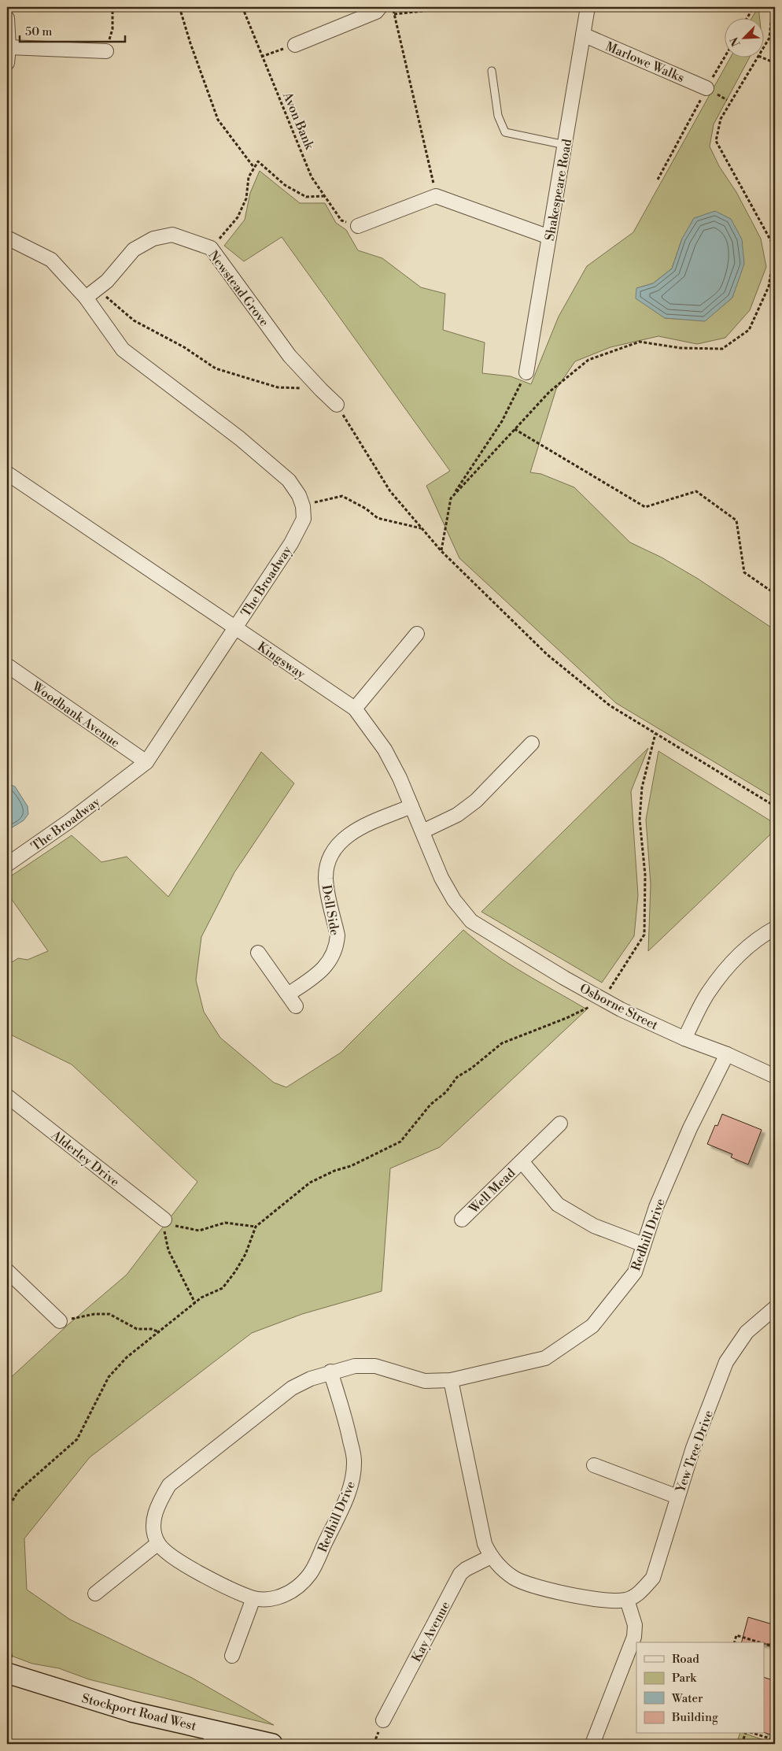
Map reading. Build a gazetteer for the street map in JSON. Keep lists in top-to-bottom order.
{
  "streets": {
    "main road": ["Stockport Road West"],
    "street": [
      "Marlowe Walks",
      "Shakespeare Road",
      "Newstead Grove",
      "The Broadway",
      "Kingsway",
      "Woodbank Avenue",
      "Dell Side",
      "Osborne Street",
      "Alderley Drive",
      "Well Mead",
      "Redhill Drive",
      "Yew Tree Drive",
      "Kay Avenue"
    ],
    "path": ["Avon Bank"]
  },
  "crossings": [
    ["Marlowe Walks", "Shakespeare Road"],
    ["The Broadway", "Kingsway"],
    ["The Broadway", "Woodbank Avenue"],
    ["Kingsway", "Dell Side"],
    ["Kingsway", "Osborne Street"],
    ["Osborne Street", "Redhill Drive"],
    ["Well Mead", "Redhill Drive"]
  ],
  "legend": [
    "Road",
    "Park",
    "Water",
    "Building"
  ],
  "scale_bar": "50 m",
  "north": "bottom left"
}
